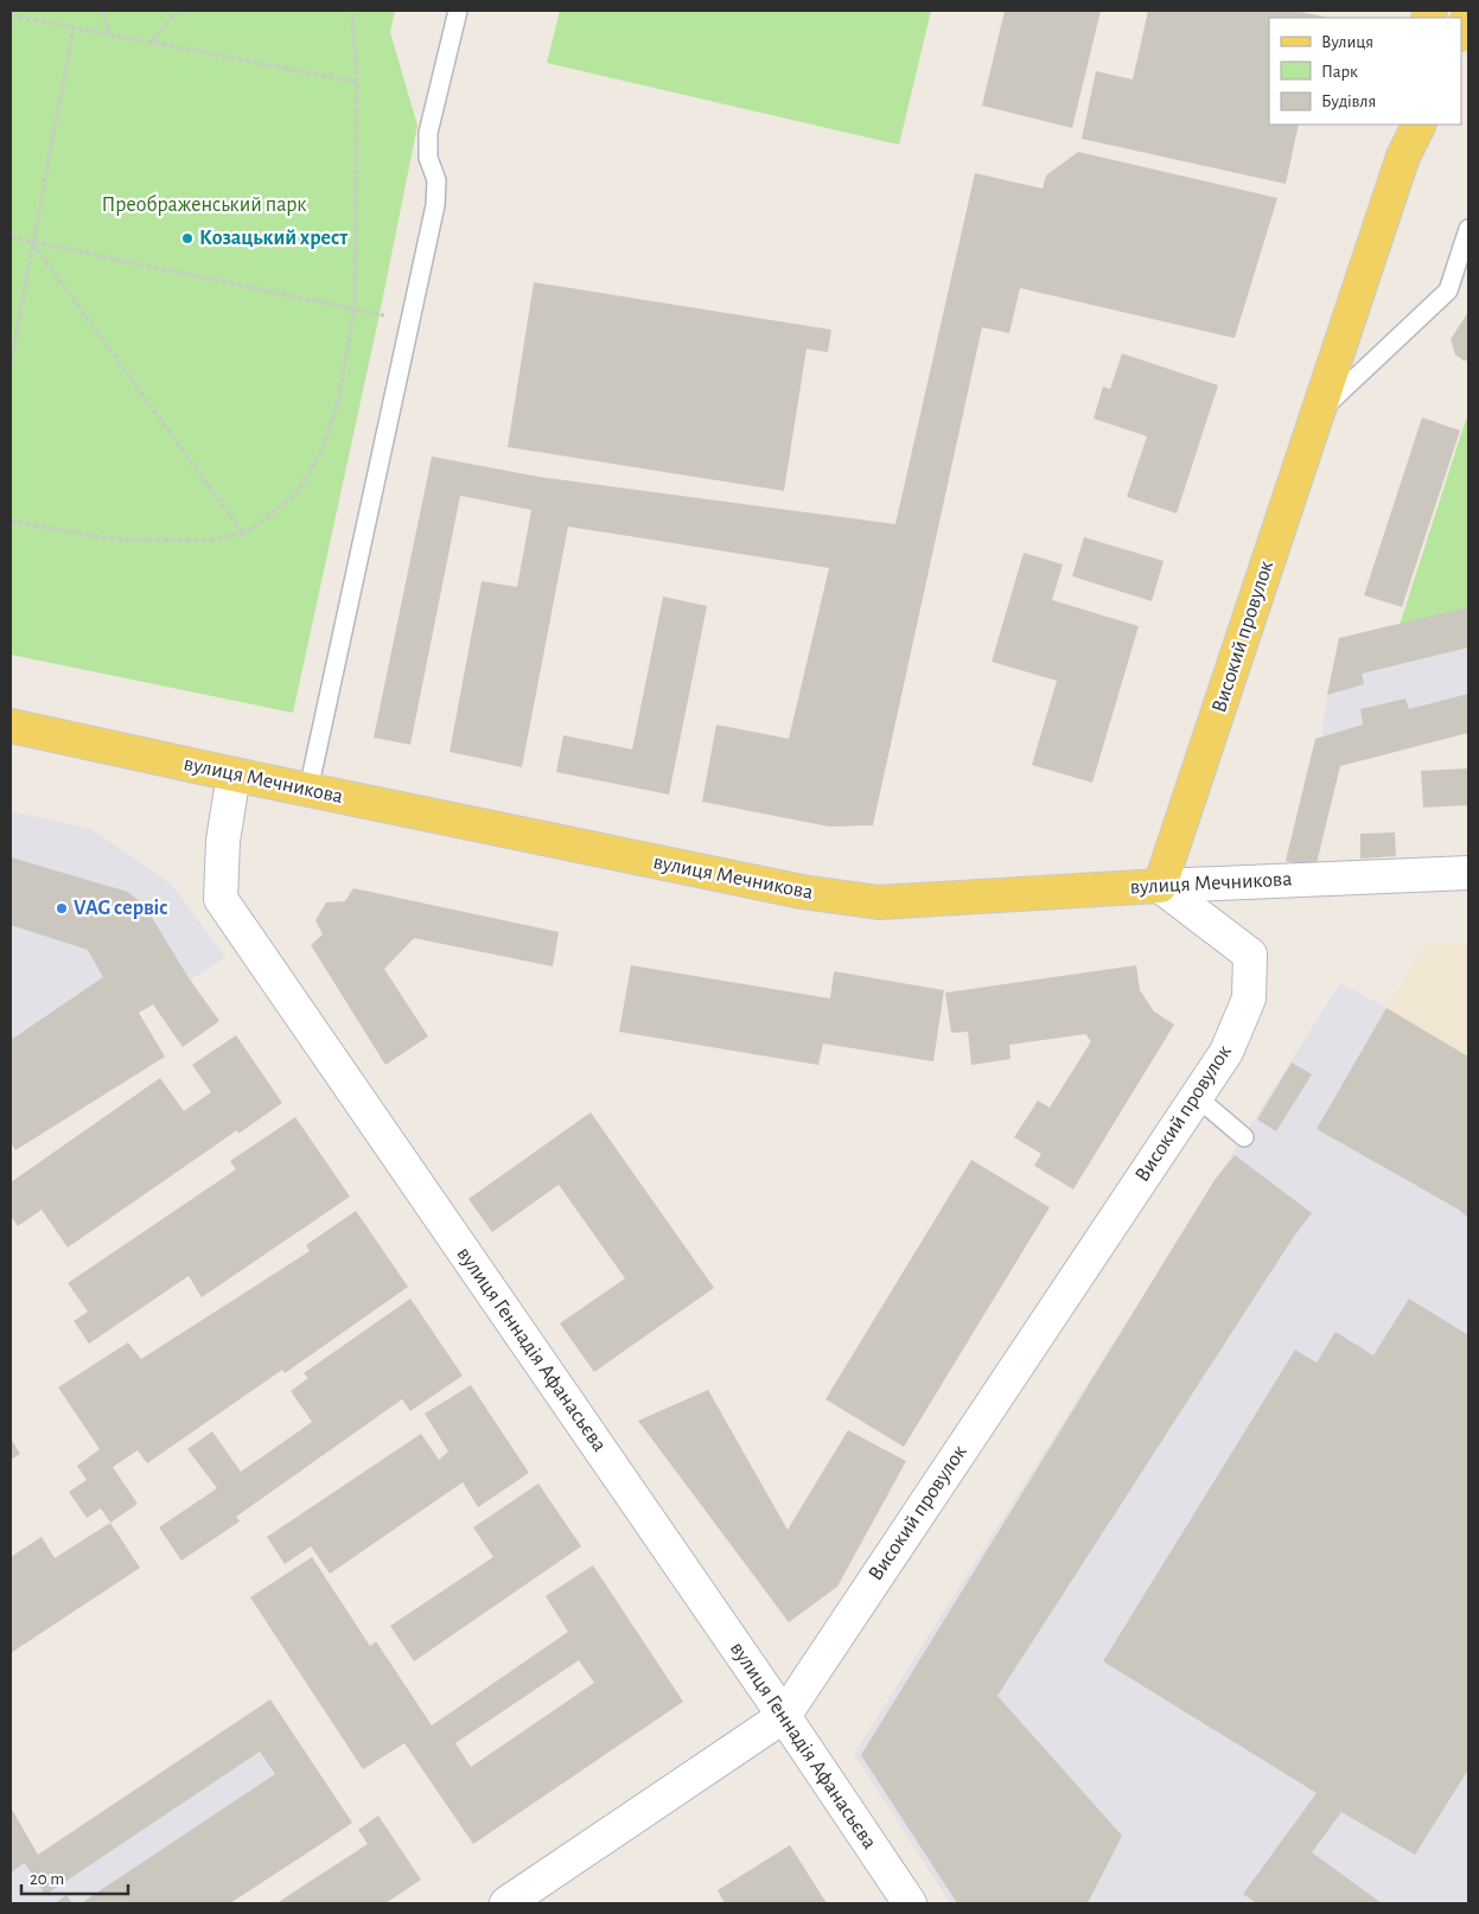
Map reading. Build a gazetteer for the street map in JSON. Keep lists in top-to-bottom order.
{
  "streets": {
    "main road": ["Високий провулок", "вулиця Мечникова"],
    "street": ["вулиця Геннадія Афанасьєва"]
  },
  "crossings": [
    ["Високий провулок", "вулиця Мечникова"],
    ["Високий провулок", "вулиця Геннадія Афанасьєва"],
    ["вулиця Мечникова", "вулиця Геннадія Афанасьєва"]
  ],
  "parks": ["Преображенський парк"],
  "places": ["Козацький хрест", "VAG сервіс"],
  "legend": ["Вулиця", "Парк", "Будівля"],
  "scale_bar": "20 m"
}
